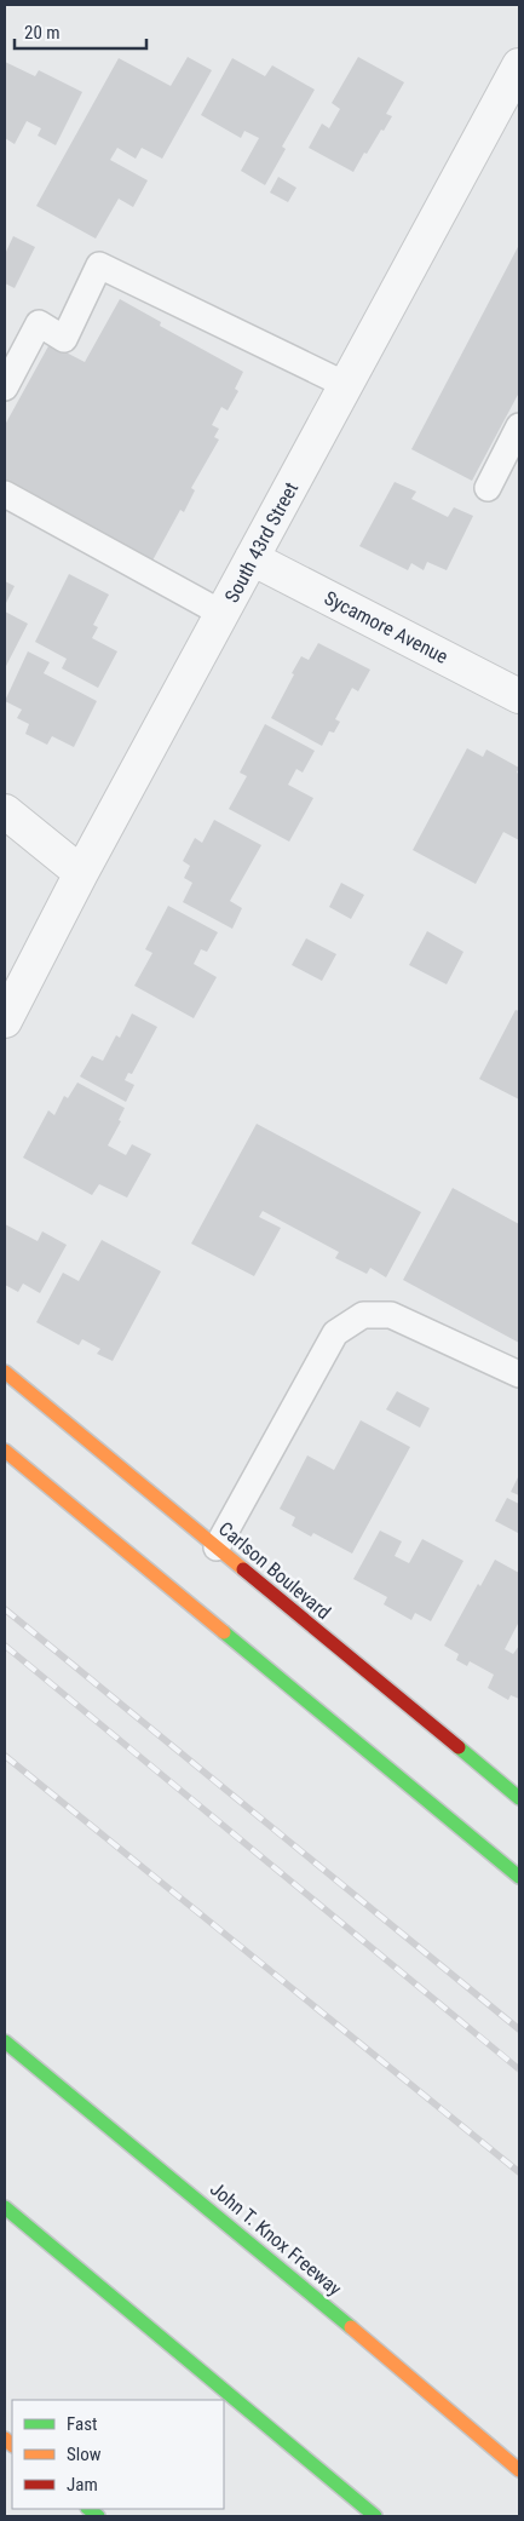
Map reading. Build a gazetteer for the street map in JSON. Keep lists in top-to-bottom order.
{
  "streets": {
    "main road": ["Carlson Boulevard", "John T. Knox Freeway"],
    "street": ["South 43rd Street", "Sycamore Avenue"]
  },
  "crossings": [
    ["South 43rd Street", "Sycamore Avenue"]
  ],
  "legend": ["Fast", "Slow", "Jam"],
  "scale_bar": "20 m"
}
